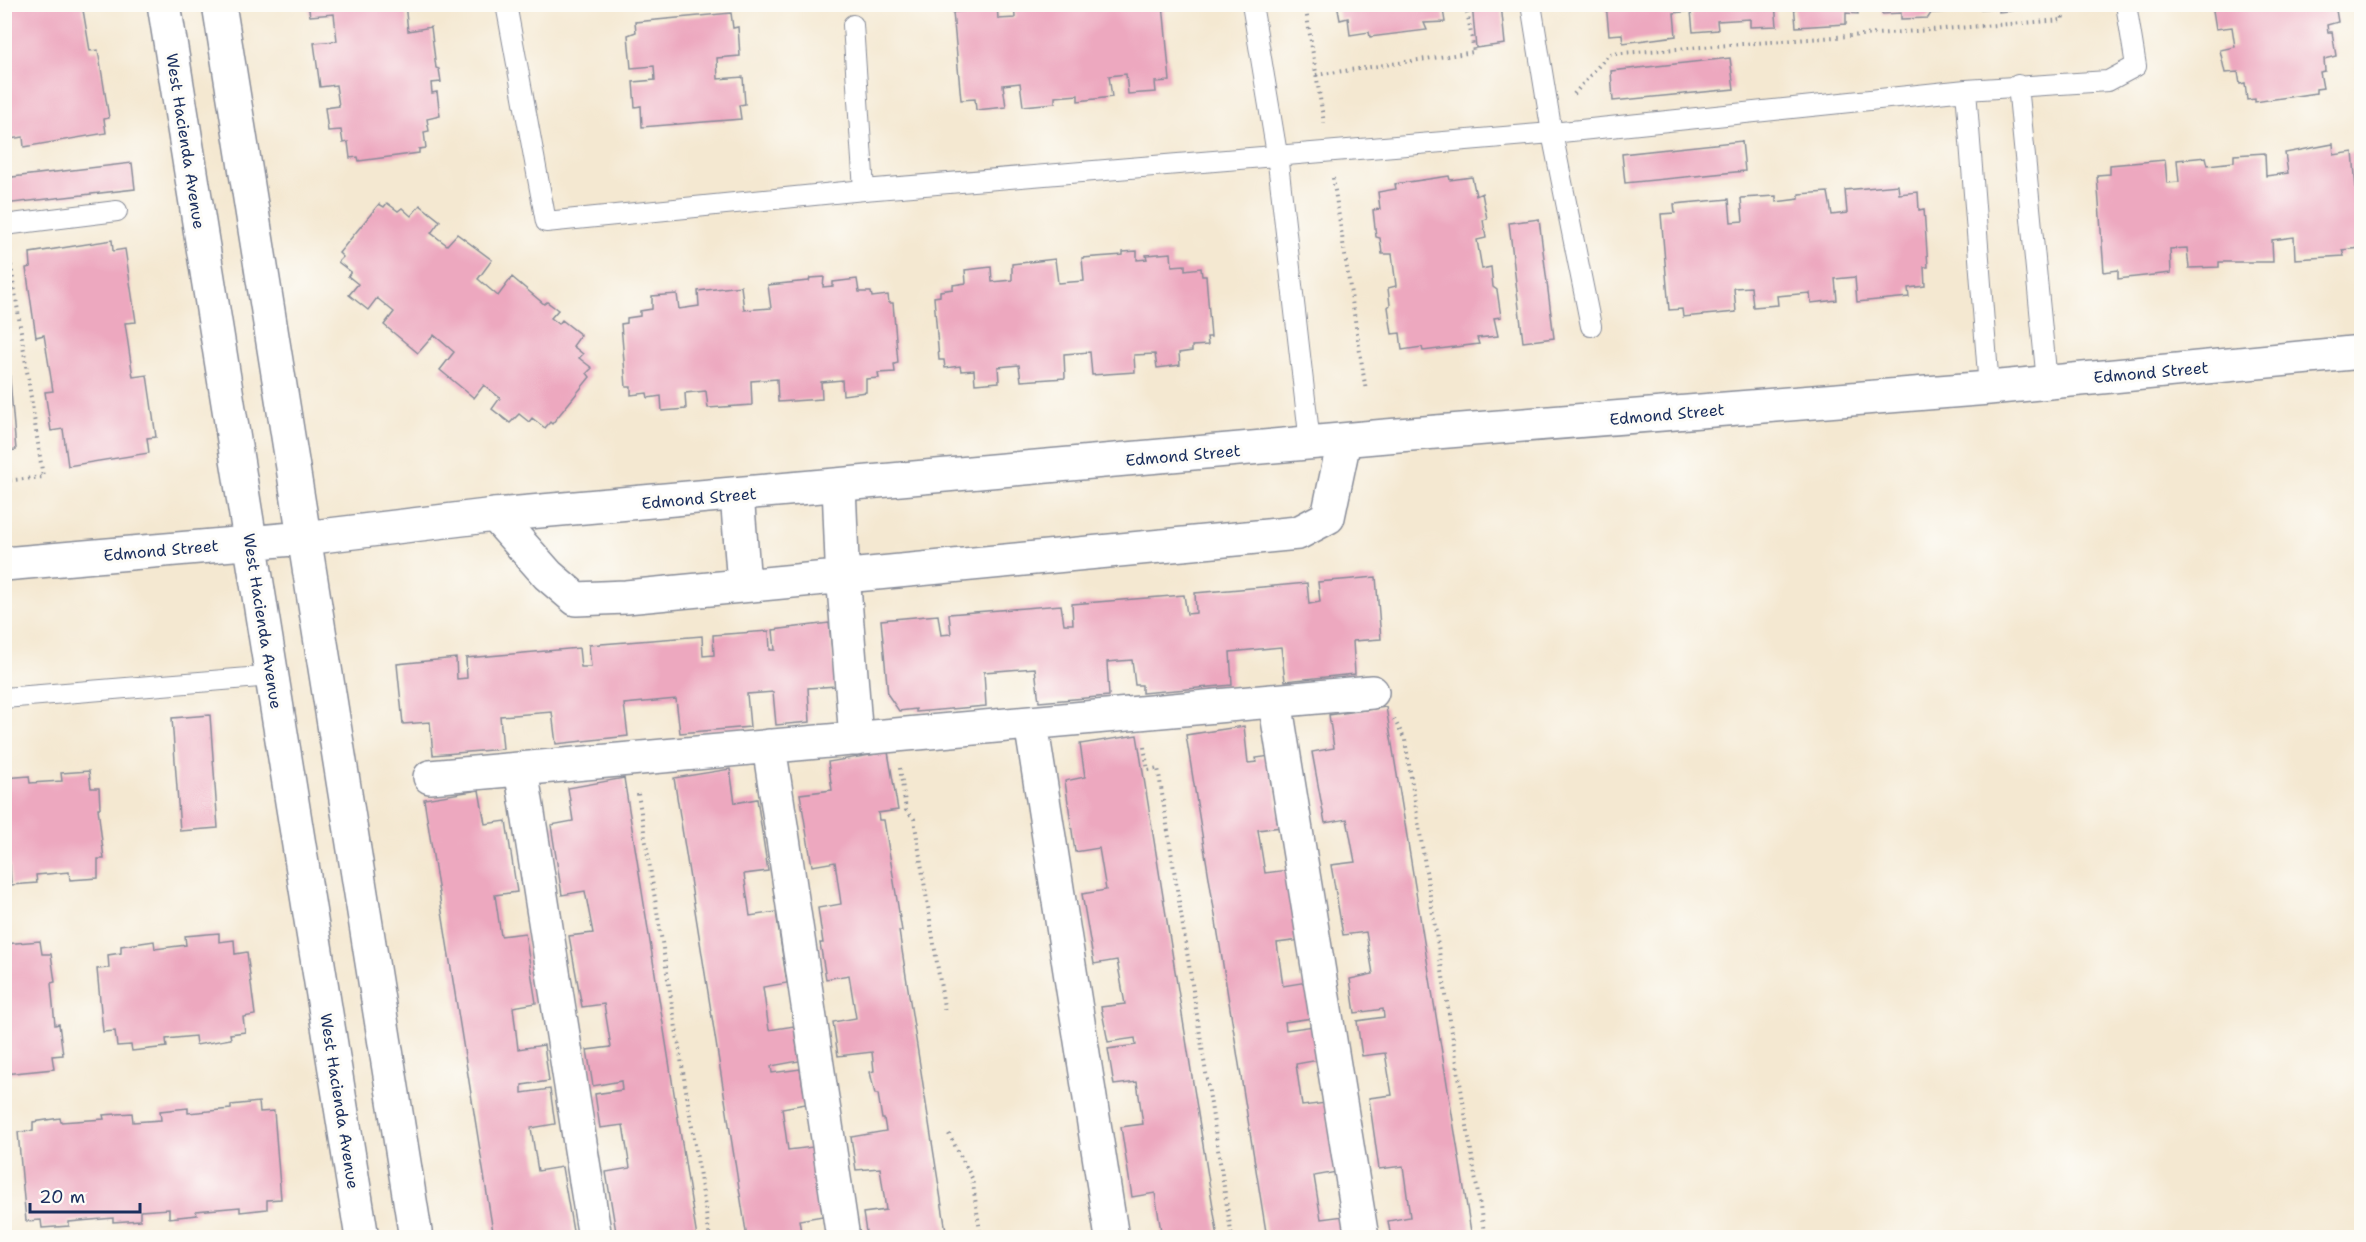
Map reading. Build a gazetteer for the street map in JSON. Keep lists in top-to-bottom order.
{
  "streets": {
    "street": ["West Hacienda Avenue", "Edmond Street"]
  },
  "crossings": [
    ["West Hacienda Avenue", "Edmond Street"]
  ],
  "scale_bar": "20 m"
}
